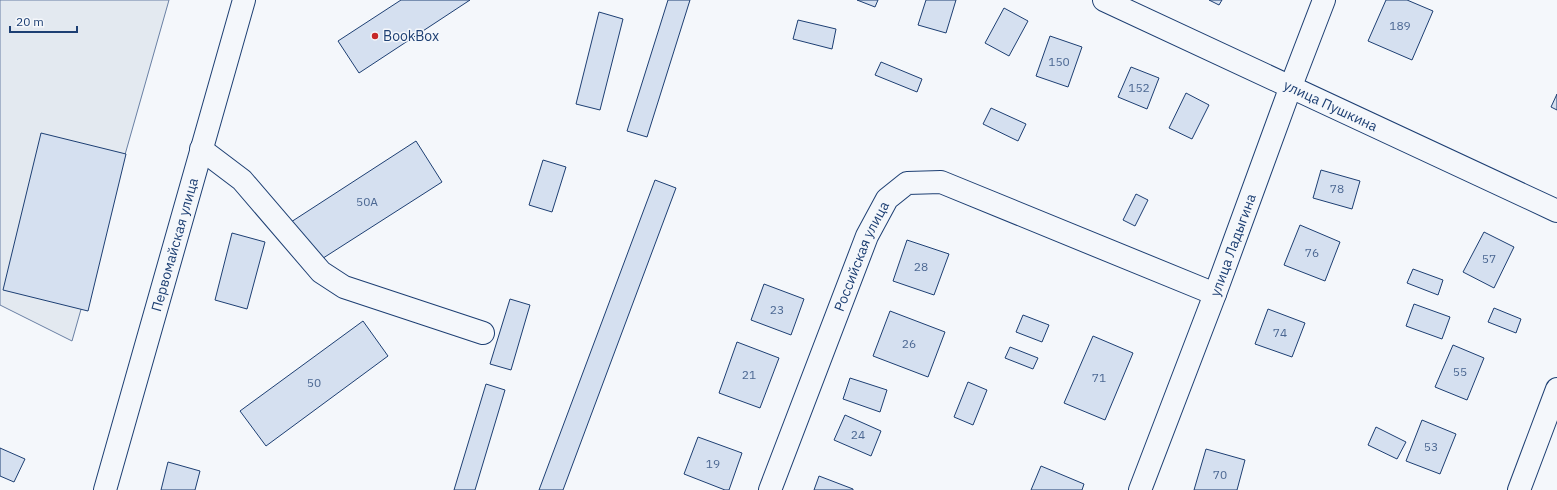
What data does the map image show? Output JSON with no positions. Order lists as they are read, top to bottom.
{
  "streets": {
    "street": [
      "улица Пушкина",
      "Первомайская улица",
      "улица Ладыгина",
      "Российская улица"
    ]
  },
  "crossings": [
    ["улица Пушкина", "улица Ладыгина"],
    ["улица Ладыгина", "Российская улица"]
  ],
  "places": ["BookBox"],
  "house_numbers": [
    "189",
    "150",
    "152",
    "78",
    "50А",
    "76",
    "57",
    "28",
    "23",
    "74",
    "26",
    "55",
    "21",
    "71",
    "50",
    "24",
    "53",
    "19",
    "70"
  ],
  "scale_bar": "20 m"
}
